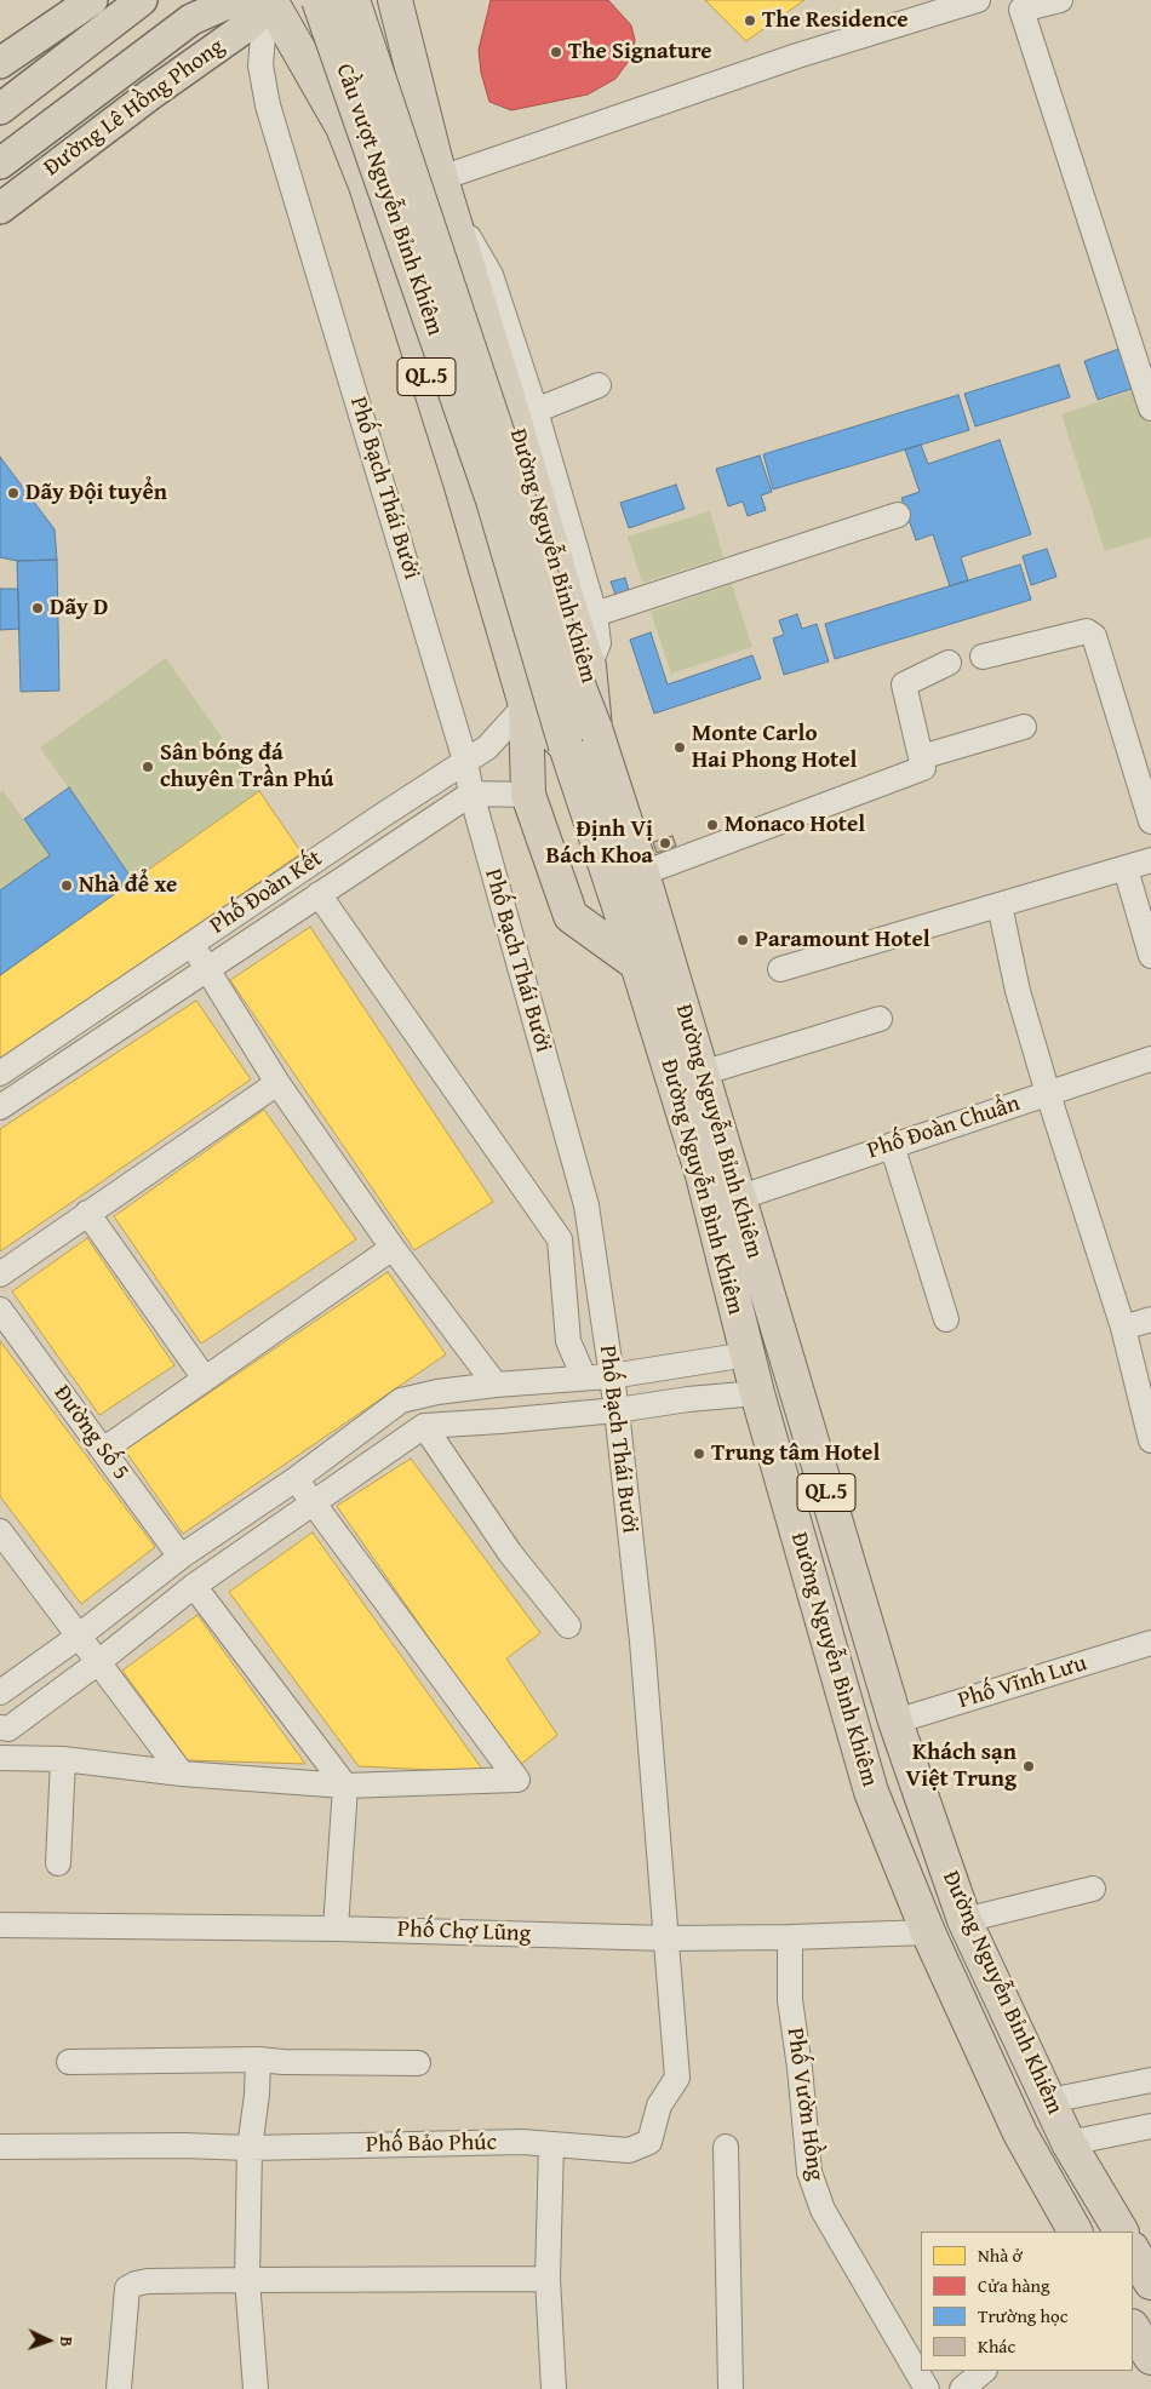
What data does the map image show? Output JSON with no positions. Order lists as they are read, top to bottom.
{
  "streets": {
    "highway": [
      "Cầu vượt Nguyễn Bỉnh Khiêm",
      "QL.5",
      "Đường Nguyễn Bỉnh Khiêm",
      "Đường Nguyễn Bình Khiêm"
    ],
    "main road": ["Đường Lê Hồng Phong"],
    "street": [
      "Phố Bạch Thái Bưởi",
      "Phố Đoàn Kết",
      "Phố Đoàn Chuẩn",
      "Đường Số 5",
      "Phố Vĩnh Lưu",
      "Phố Chợ Lũng",
      "Phố Vườn Hồng",
      "Phố Bảo Phúc"
    ]
  },
  "crossings": [
    ["Đường Lê Hồng Phong", "QL.5"],
    ["Đường Lê Hồng Phong", "Phố Bạch Thái Bưởi"],
    ["Cầu vượt Nguyễn Bỉnh Khiêm", "QL.5"],
    ["Cầu vượt Nguyễn Bỉnh Khiêm", "Đường Nguyễn Bỉnh Khiêm"],
    ["Cầu vượt Nguyễn Bỉnh Khiêm", "Đường Nguyễn Bình Khiêm"],
    ["QL.5", "Phố Bạch Thái Bưởi"],
    ["QL.5", "Phố Đoàn Kết"],
    ["QL.5", "Đường Nguyễn Bình Khiêm"],
    ["Phố Bạch Thái Bưởi", "Phố Đoàn Kết"],
    ["Phố Bạch Thái Bưởi", "Phố Chợ Lũng"],
    ["Phố Bạch Thái Bưởi", "Phố Bảo Phúc"],
    ["Đường Nguyễn Bỉnh Khiêm", "Phố Đoàn Chuẩn"],
    ["Đường Nguyễn Bỉnh Khiêm", "Phố Vĩnh Lưu"],
    ["Đường Nguyễn Bình Khiêm", "Phố Chợ Lũng"],
    ["Phố Chợ Lũng", "Phố Vườn Hồng"],
    ["Phố Chợ Lũng", "Phố Bảo Phúc"]
  ],
  "places": [
    "The Residence",
    "The Signature",
    "Dãy Đội tuyển",
    "Dãy D",
    "Monte Carlo Hai Phong Hotel",
    "Sân bóng đá chuyên Trần Phú",
    "Monaco Hotel",
    "Định Vị Bách Khoa",
    "Nhà để xe",
    "Paramount Hotel",
    "Trung tâm Hotel",
    "Khách sạn Việt Trung"
  ],
  "legend": [
    "Nhà ở",
    "Cửa hàng",
    "Trường học",
    "Khác"
  ],
  "north": "right"
}
